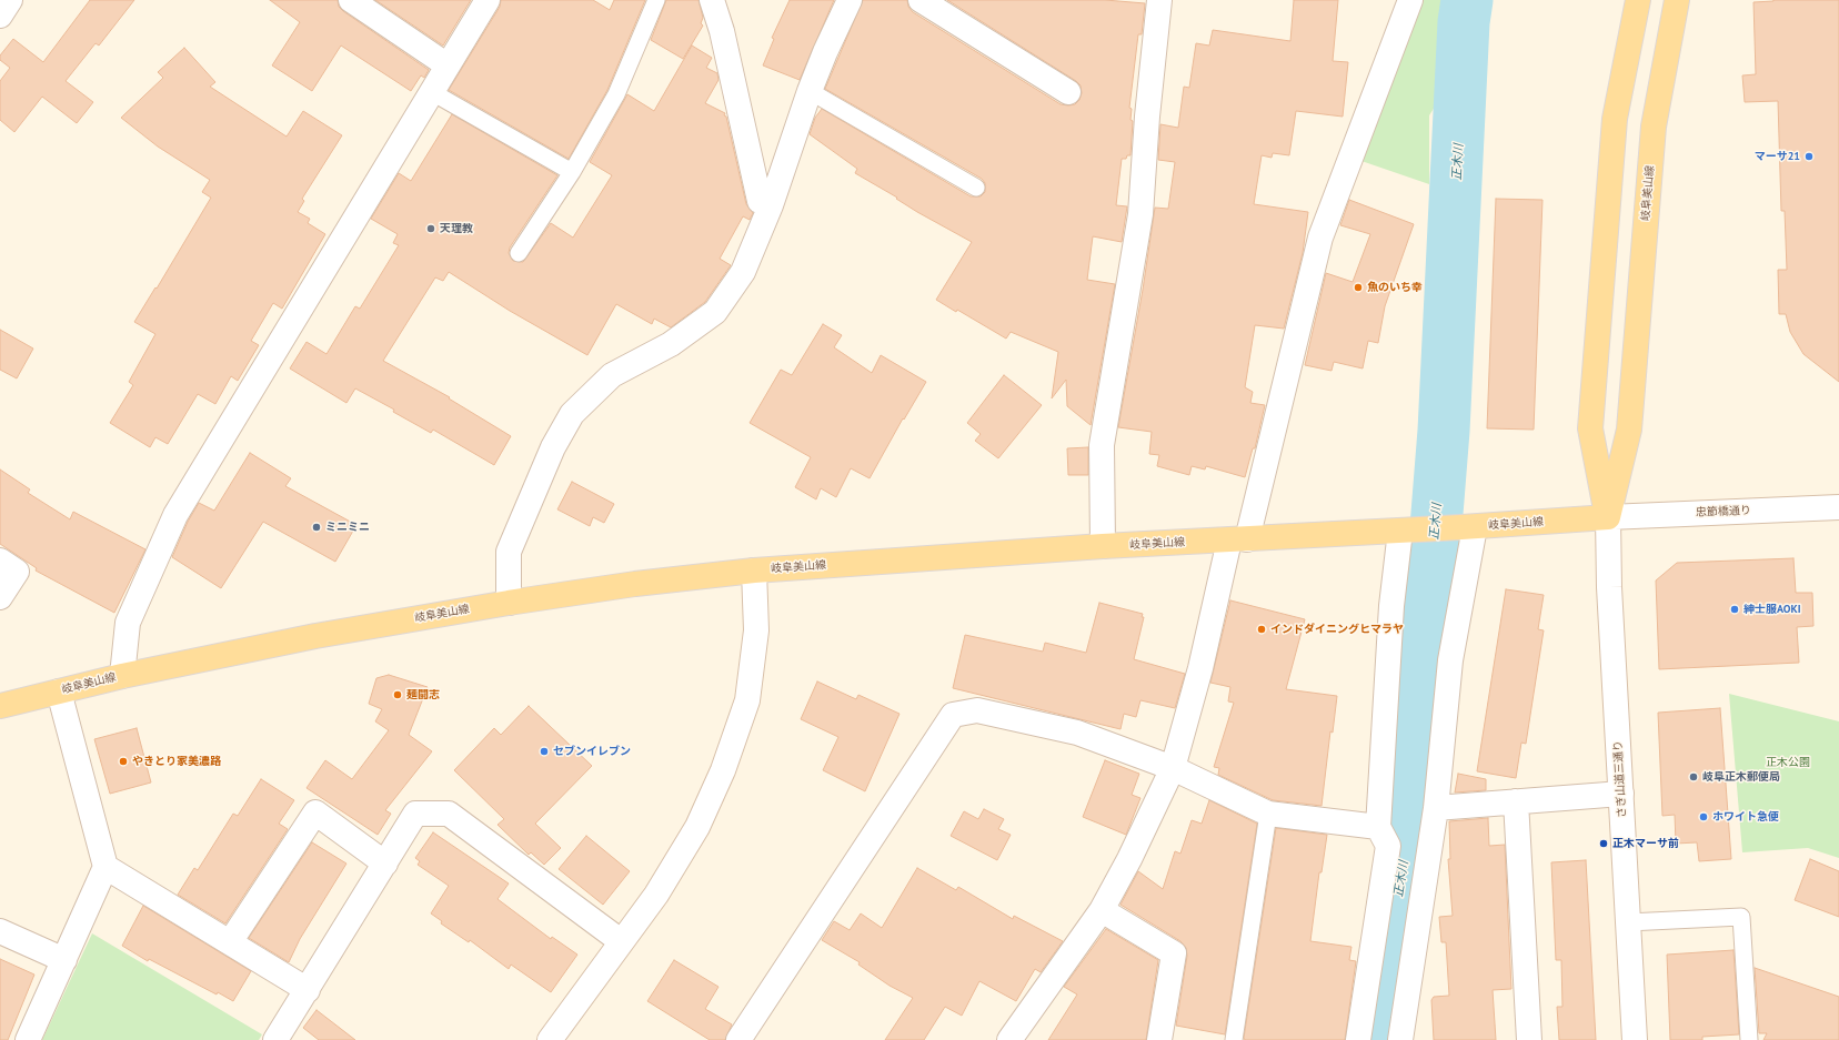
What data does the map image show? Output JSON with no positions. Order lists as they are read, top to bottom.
{
  "streets": {
    "main road": ["岐阜美山線"],
    "street": ["忠節橋通り", "さぎ山道三通り"]
  },
  "crossings": [
    ["岐阜美山線", "忠節橋通り"],
    ["岐阜美山線", "さぎ山道三通り"],
    ["忠節橋通り", "さぎ山道三通り"]
  ],
  "water": ["正木川"],
  "parks": ["正木公園"],
  "places": [
    "マーサ21",
    "天理教",
    "魚のいち幸",
    "ミニミニ",
    "紳士服AOKI",
    "インドダイニングヒマラヤ",
    "麺闘志",
    "セブンイレブン",
    "やきとり家美濃路",
    "岐阜正木郵便局",
    "ホワイト急便",
    "正木マーサ前"
  ]
}
